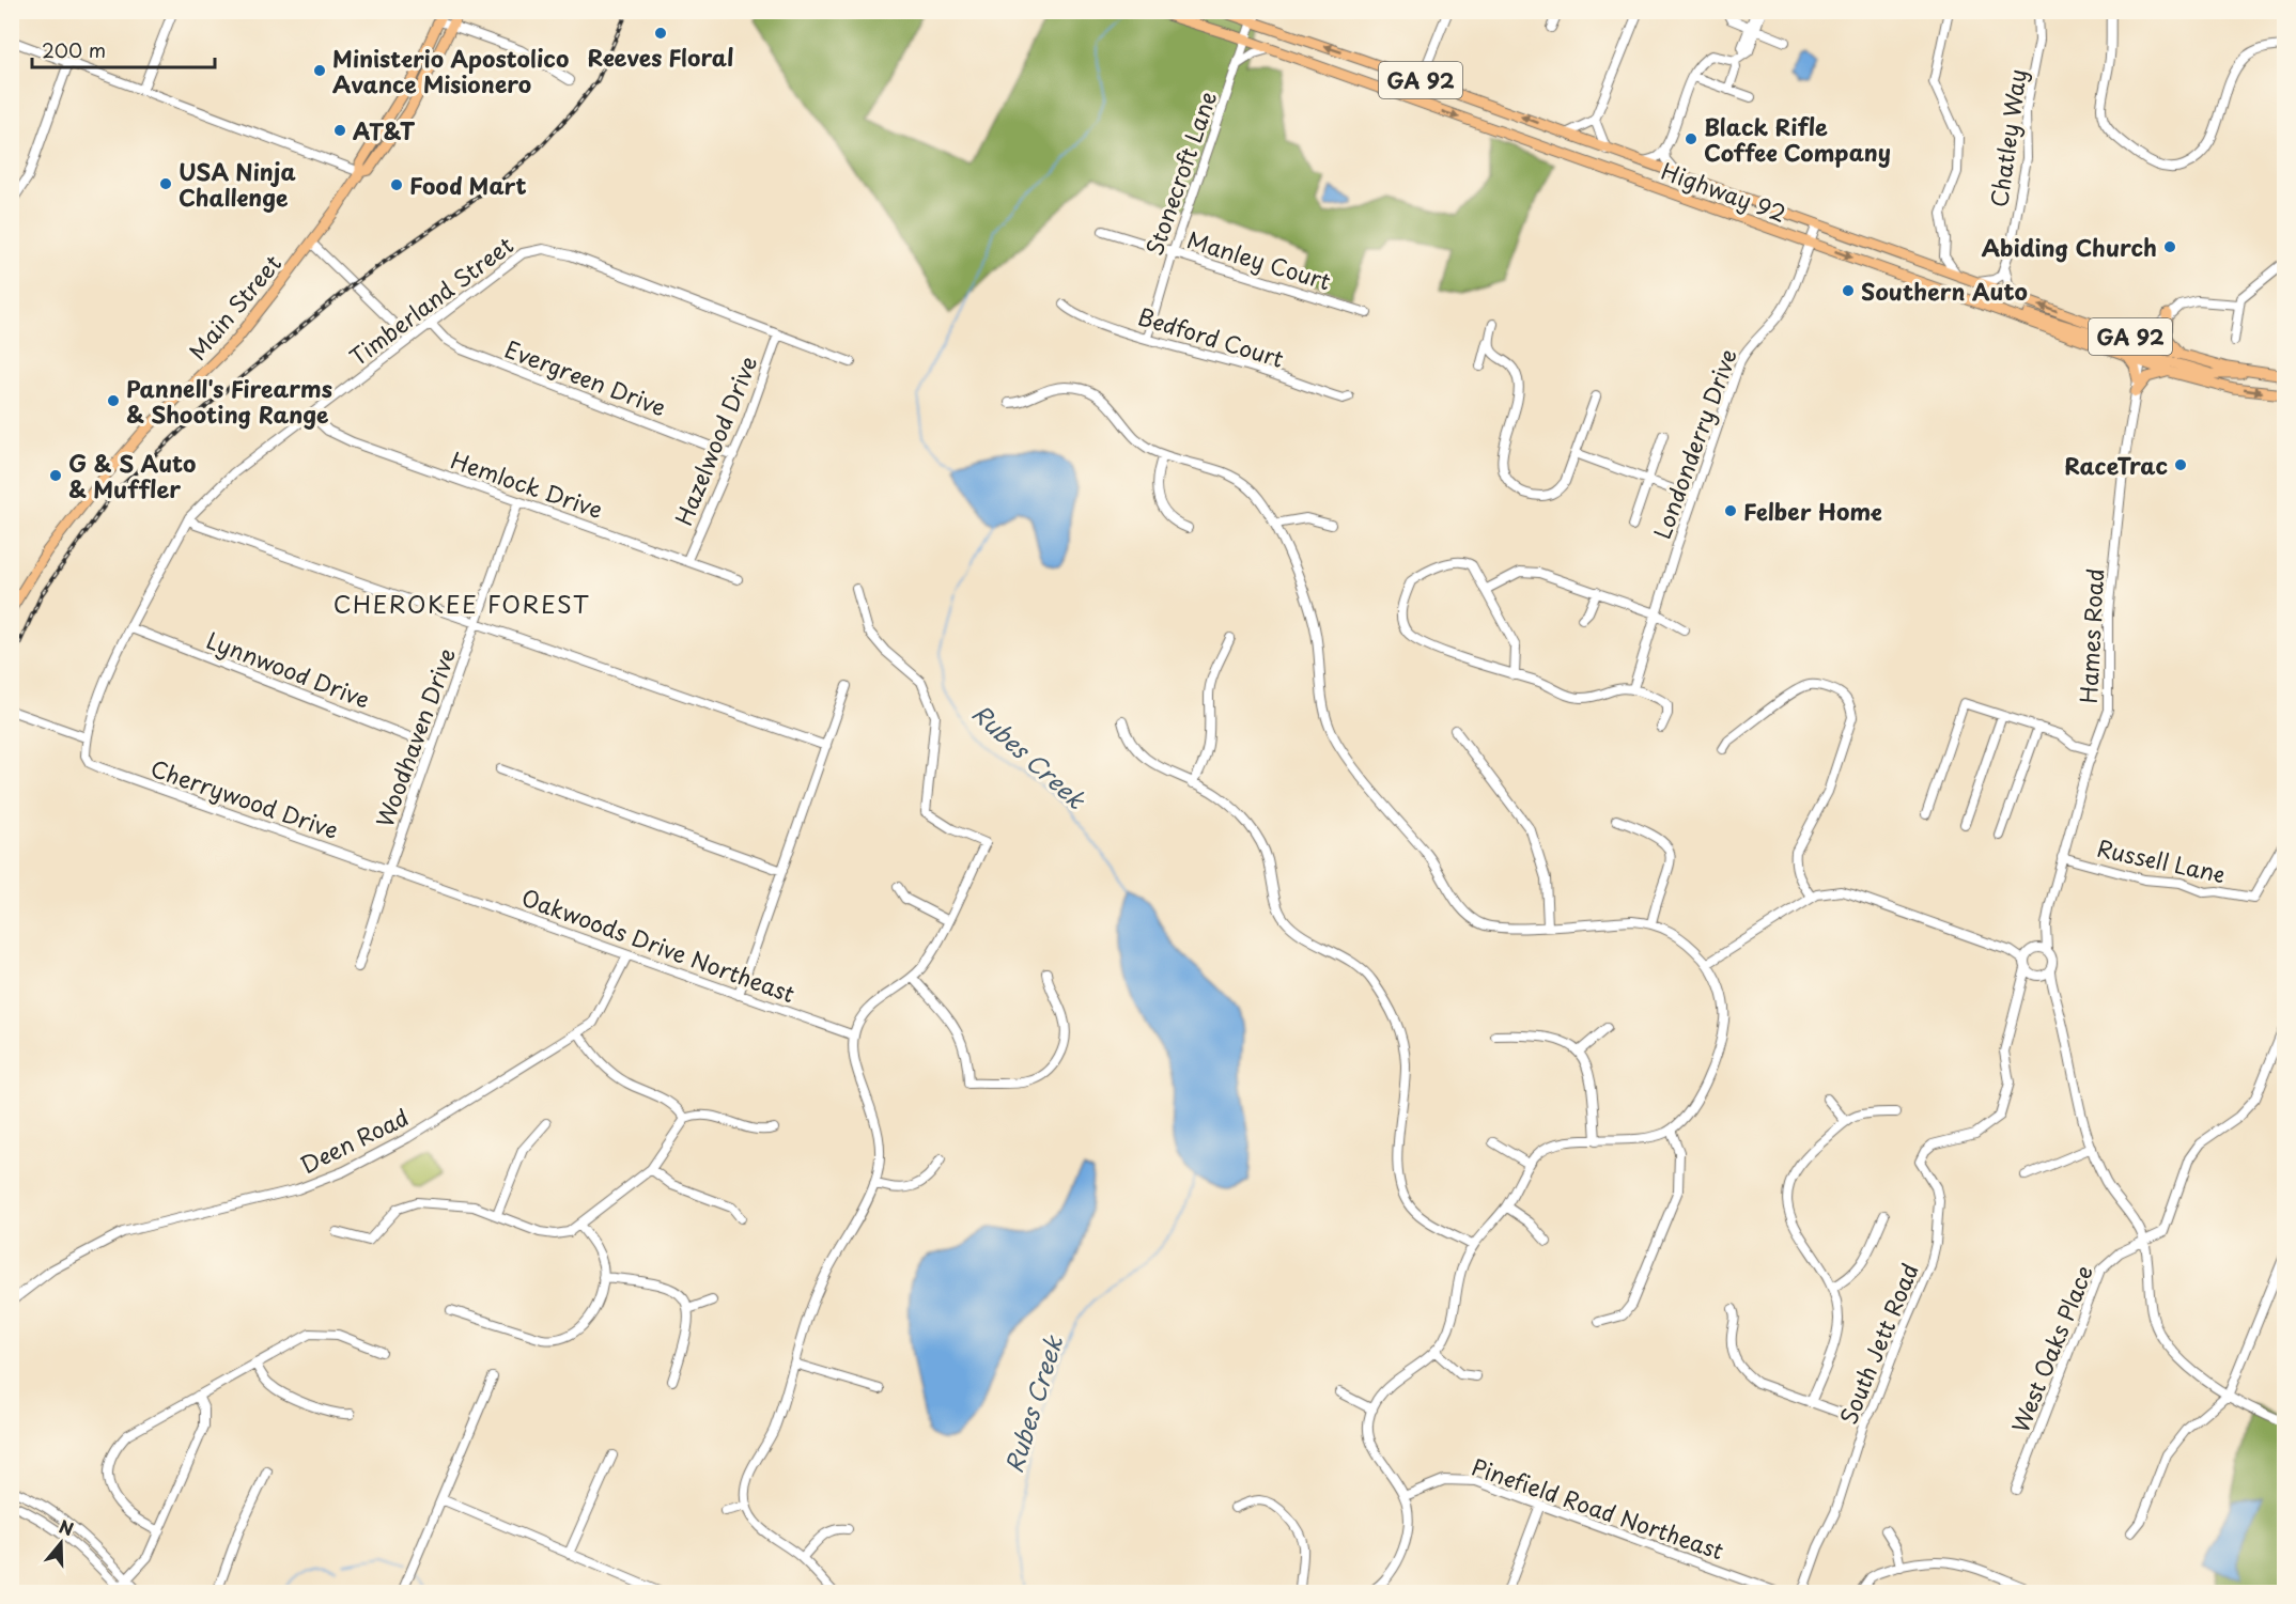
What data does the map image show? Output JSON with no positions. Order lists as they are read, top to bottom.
{
  "streets": {
    "main road": ["GA 92", "Highway 92", "Main Street"],
    "street": [
      "Chatley Way",
      "Stonecroft Lane",
      "Manley Court",
      "Timberland Street",
      "Bedford Court",
      "Evergreen Drive",
      "Hazelwood Drive",
      "Londonderry Drive",
      "Hemlock Drive",
      "Hames Road",
      "Lynnwood Drive",
      "Woodhaven Drive",
      "Cherrywood Drive",
      "Russell Lane",
      "Oakwoods Drive Northeast",
      "Deen Road",
      "South Jett Road",
      "West Oaks Place",
      "Pinefield Road Northeast"
    ]
  },
  "crossings": [
    ["Stonecroft Lane", "Highway 92"],
    ["Stonecroft Lane", "Manley Court"],
    ["Stonecroft Lane", "Bedford Court"],
    ["Highway 92", "Londonderry Drive"],
    ["Highway 92", "Hames Road"],
    ["Timberland Street", "Evergreen Drive"],
    ["Timberland Street", "Hazelwood Drive"],
    ["Timberland Street", "Hemlock Drive"],
    ["Timberland Street", "Lynnwood Drive"],
    ["Timberland Street", "Cherrywood Drive"],
    ["Evergreen Drive", "Hazelwood Drive"],
    ["Hazelwood Drive", "Hemlock Drive"],
    ["Hemlock Drive", "Woodhaven Drive"],
    ["Hames Road", "Russell Lane"],
    ["Hames Road", "South Jett Road"],
    ["Lynnwood Drive", "Woodhaven Drive"],
    ["Woodhaven Drive", "Cherrywood Drive"],
    ["Cherrywood Drive", "Oakwoods Drive Northeast"],
    ["Oakwoods Drive Northeast", "Deen Road"]
  ],
  "districts": ["CHEROKEE FOREST"],
  "water": ["Rubes Creek"],
  "places": [
    "Reeves Floral",
    "Ministerio Apostolico Avance Misionero",
    "AT&T",
    "Black Rifle Coffee Company",
    "USA Ninja Challenge",
    "Food Mart",
    "Abiding Church",
    "Southern Auto",
    "Pannell's Firearms & Shooting Range",
    "RaceTrac",
    "G & S Auto & Muffler",
    "Felber Home"
  ],
  "scale_bar": "200 m",
  "north": "top"
}
